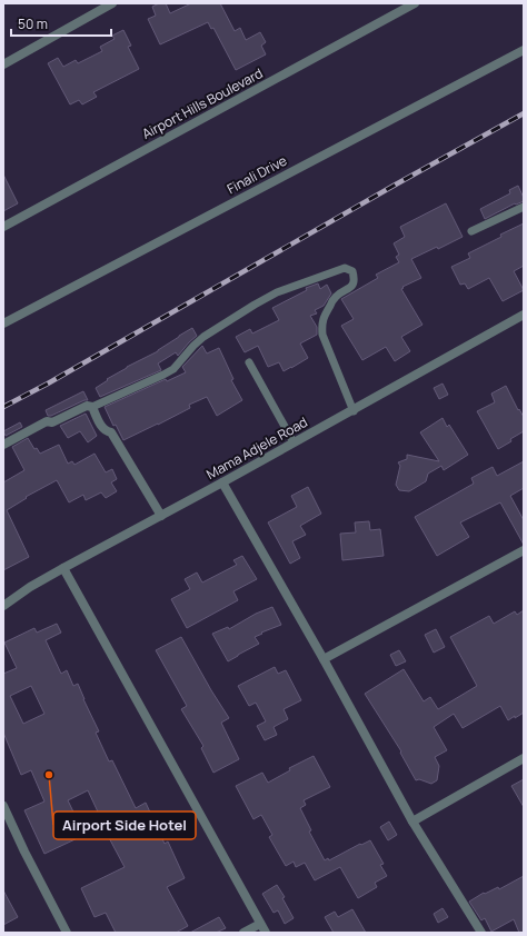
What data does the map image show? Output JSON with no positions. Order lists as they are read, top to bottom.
{
  "streets": {
    "street": ["Airport Hills Boulevard", "Finali Drive", "Mama Adjele Road"]
  },
  "places": ["Airport Side Hotel"],
  "scale_bar": "50 m"
}
